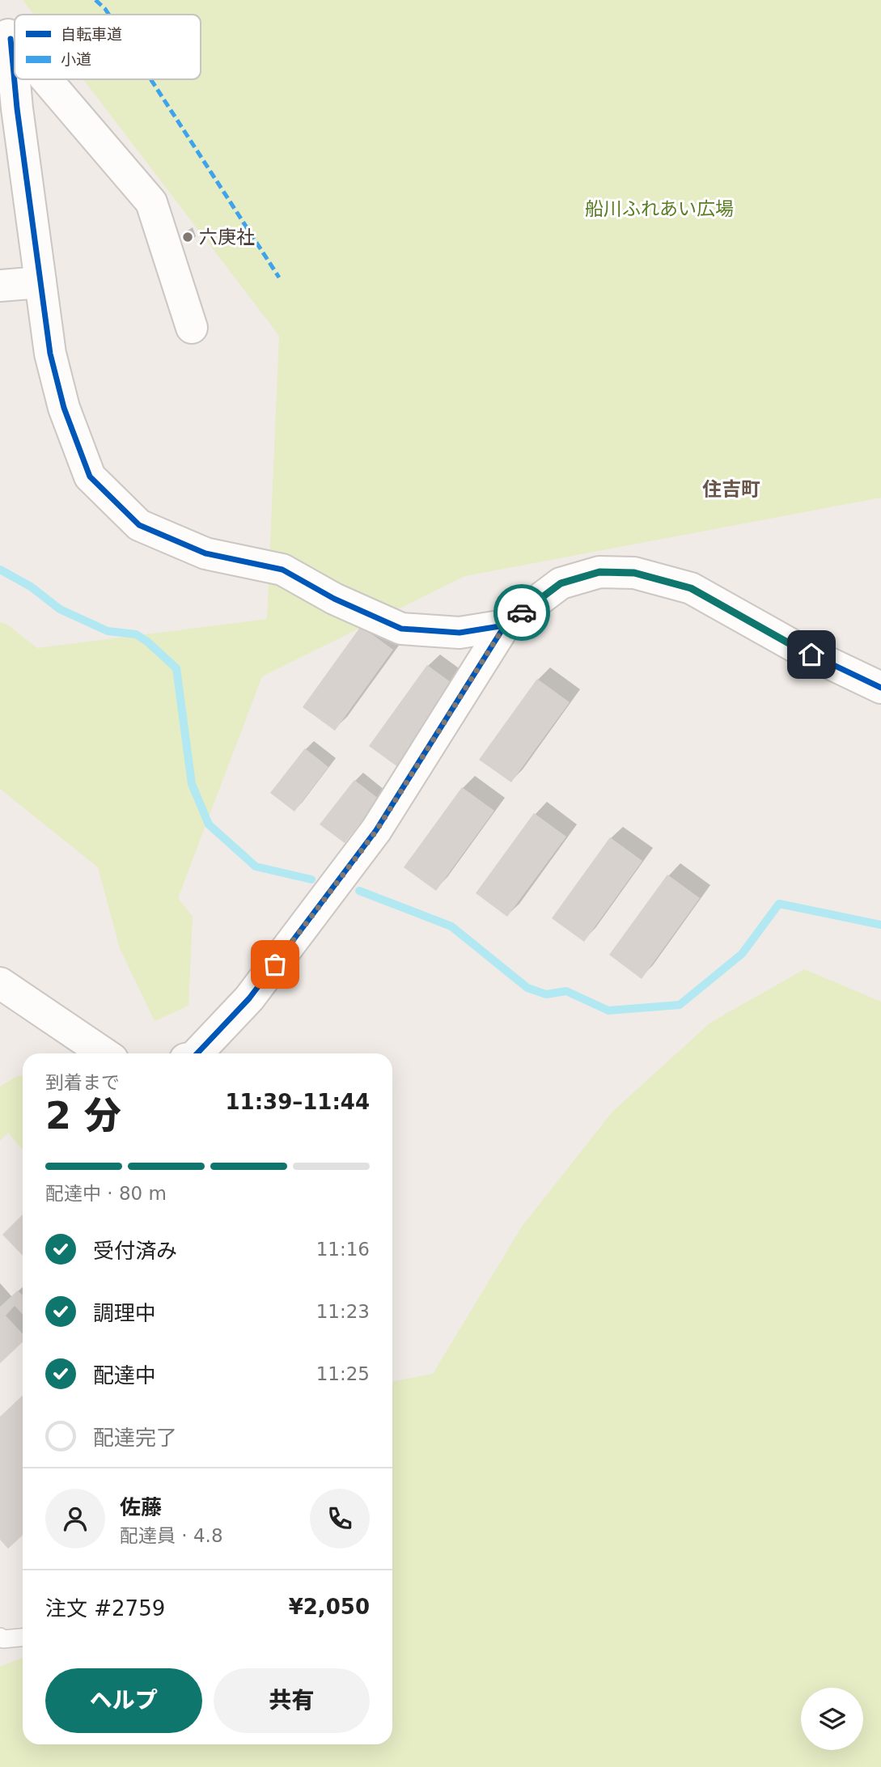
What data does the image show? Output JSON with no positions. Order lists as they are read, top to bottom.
{
  "districts": ["住吉町"],
  "parks": ["船川ふれあい広場"],
  "places": ["六庚社"],
  "legend": ["自転車道", "小道"],
  "page": {
    "heading": ["2 分", "到着まで", "11:39–11:44"],
    "panel": [
      "佐藤",
      "配達員 · 4.8",
      "注文 #2759",
      "¥2,050"
    ],
    "bar": "配達中 · 80 m",
    "list": [
      ["受付済み", "11:16"],
      ["調理中", "11:23"],
      ["配達中", "11:25"],
      "配達完了"
    ],
    "buttons": ["ヘルプ", "共有"]
  }
}
